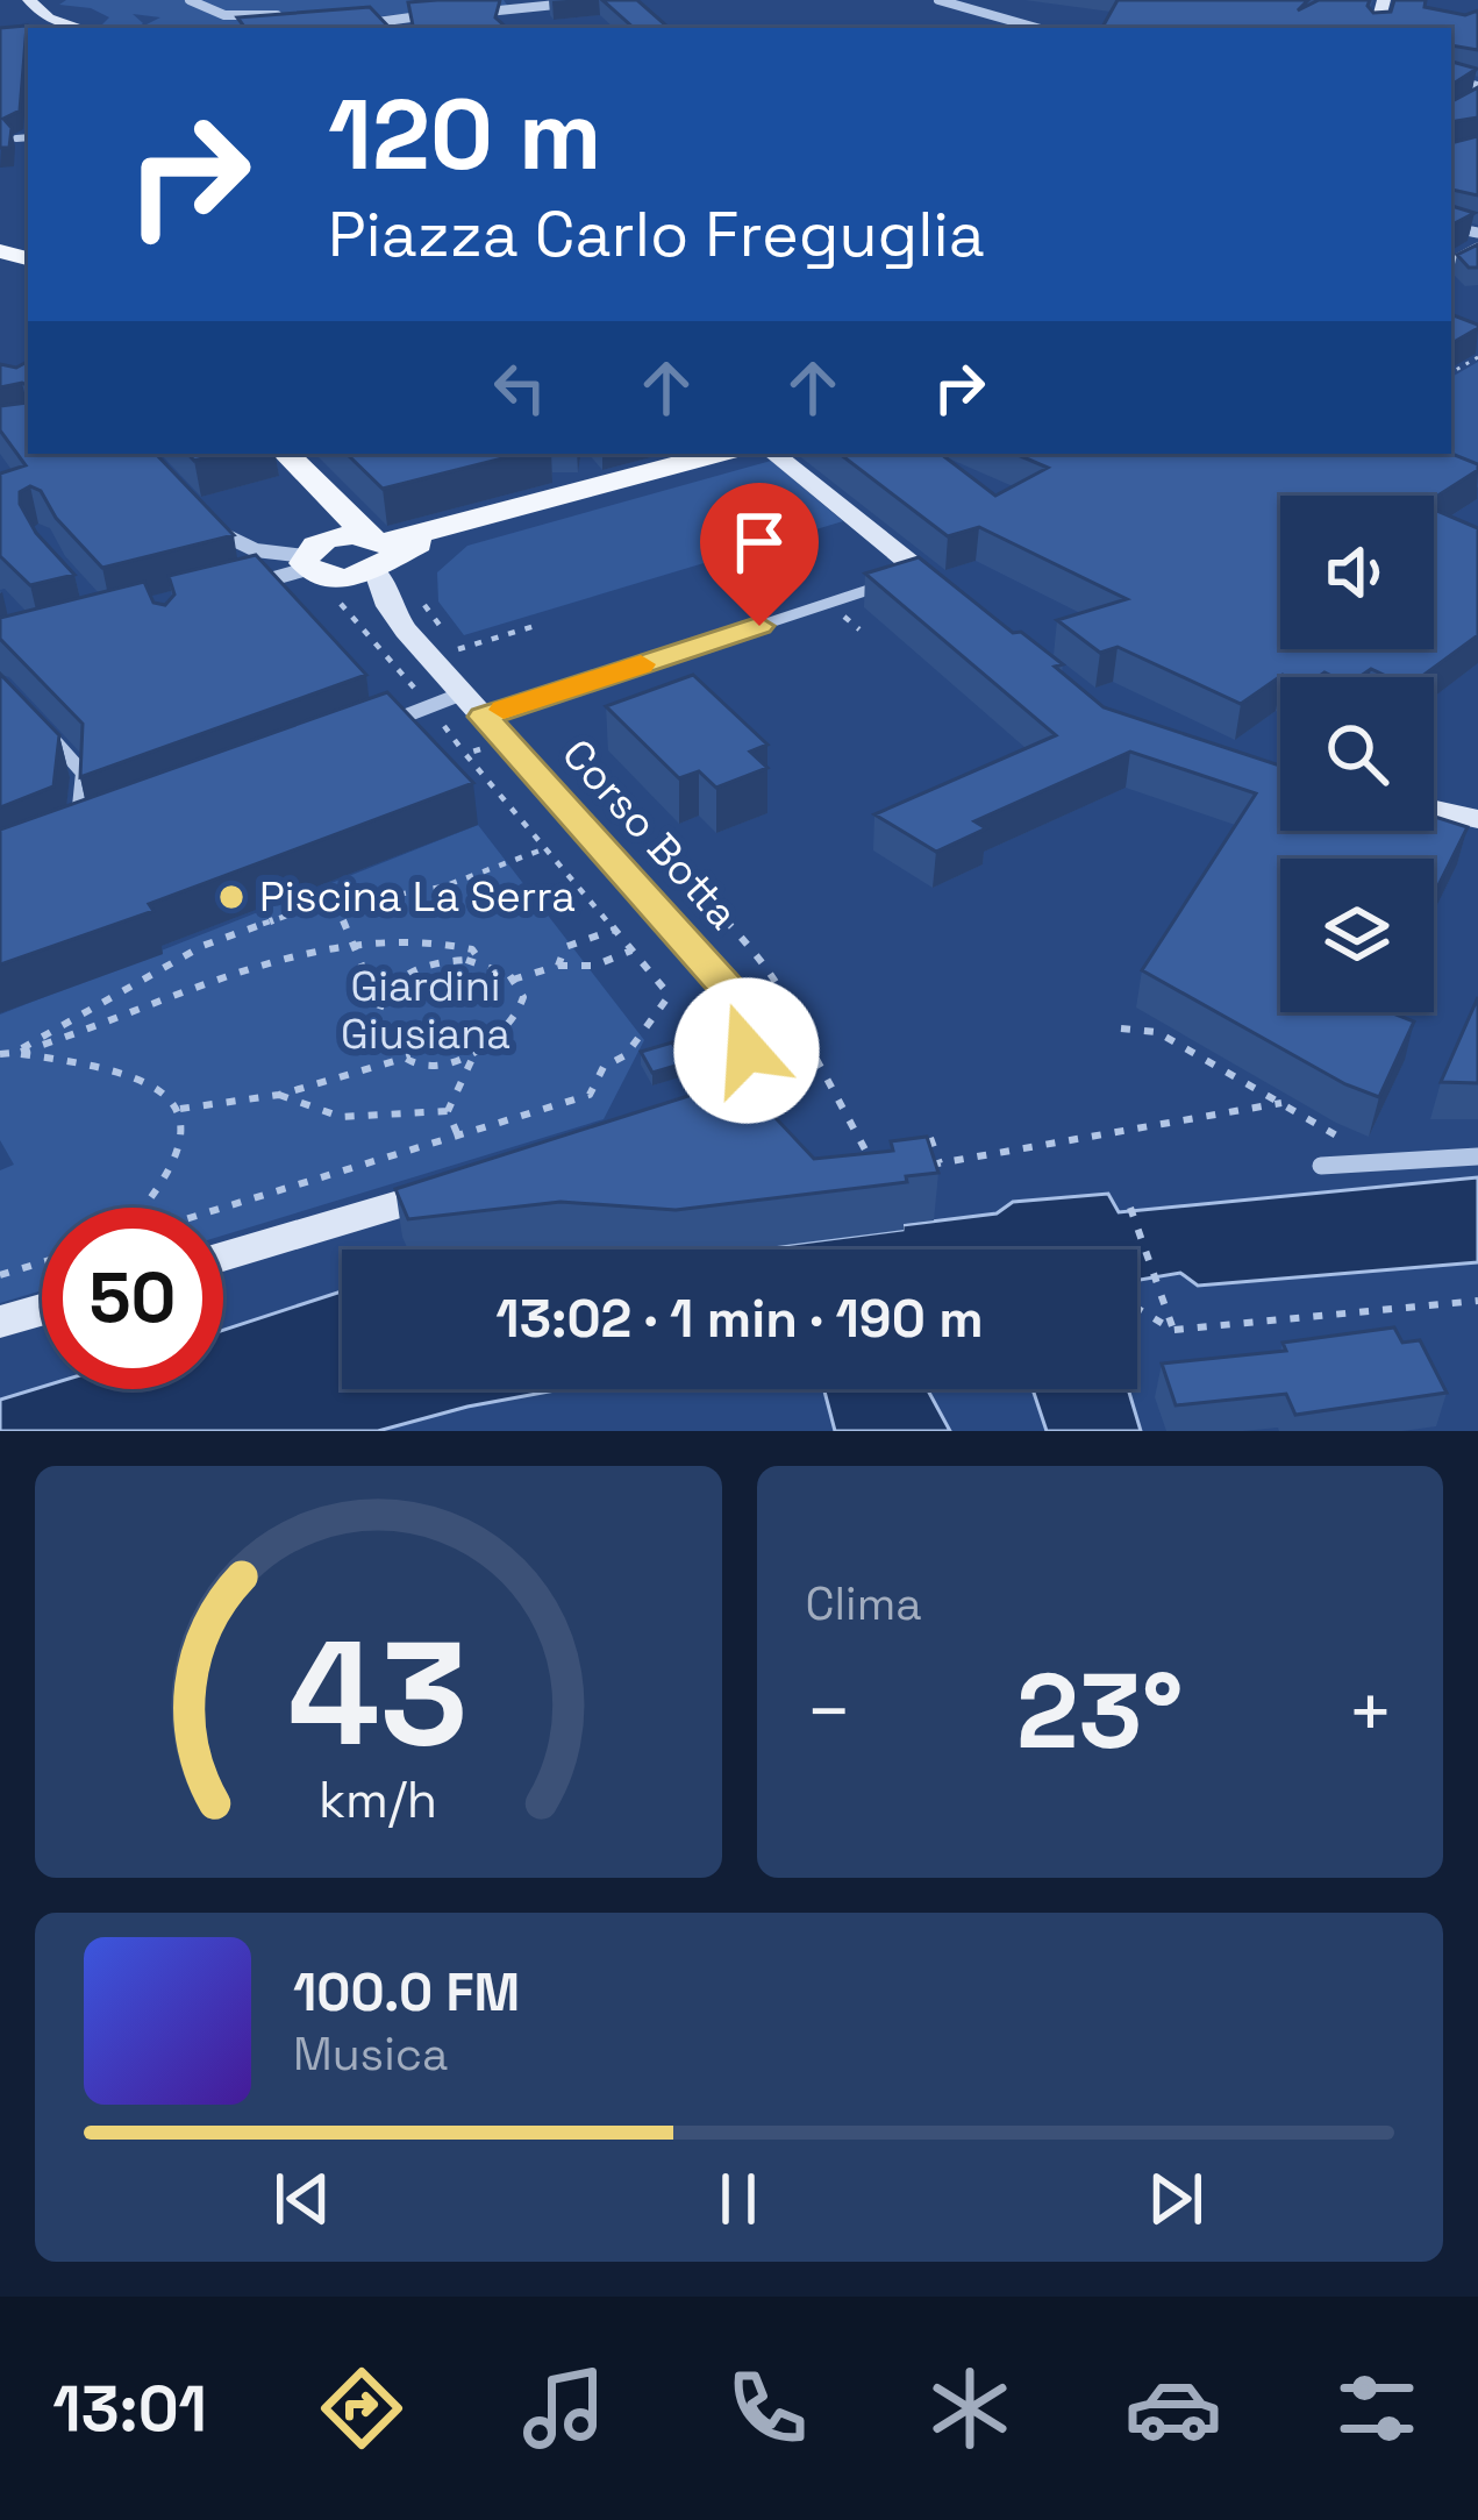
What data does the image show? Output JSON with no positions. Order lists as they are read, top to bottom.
{
  "streets": {
    "main road": ["Corso Botta"]
  },
  "parks": ["Giardini Giusiana"],
  "places": ["Piscina La Serra"],
  "page": {
    "turn": ["120 m", "Piazza Carlo Freguglia"],
    "limit": "50",
    "trip": "13:02 · 1 min · 190 m",
    "tile": "Clima",
    "heat": ["−", "23°", "+"],
    "song": ["100.0 FM", "Musica"],
    "tabs": "13:01",
    "gauge": ["43", "km/h"]
  }
}
